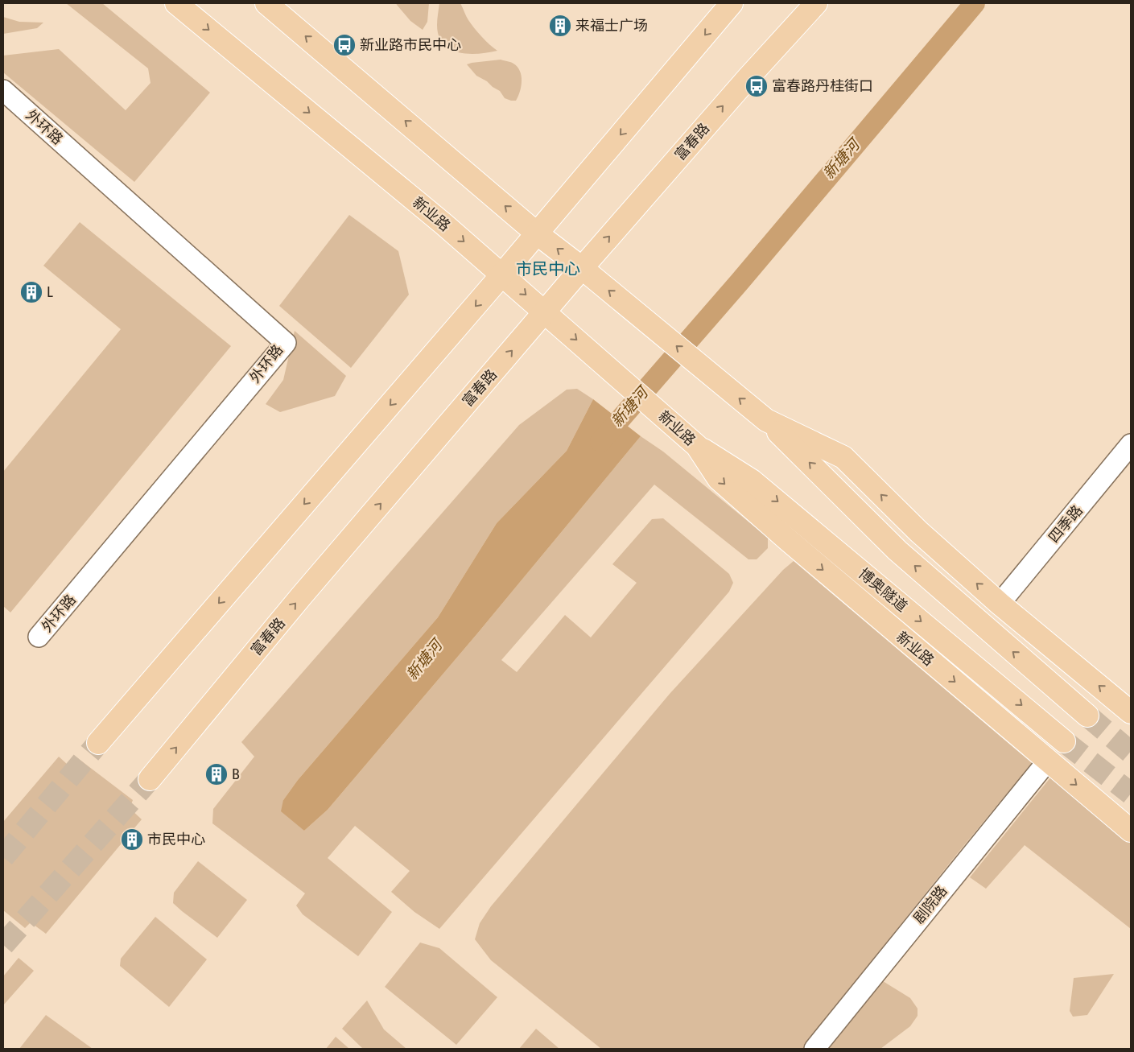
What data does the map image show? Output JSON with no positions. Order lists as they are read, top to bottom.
{
  "streets": {
    "main road": ["富春路", "新业路", "博奥隧道"],
    "street": ["外环路", "四季路", "剧院路"]
  },
  "crossings": [
    ["富春路", "新业路"],
    ["新业路", "博奥隧道"],
    ["新业路", "剧院路"]
  ],
  "districts": ["市民中心"],
  "water": ["新塘河"],
  "places": {
    "building": [
      "来福士广场",
      "L",
      "B",
      "市民中心"
    ],
    "bus stop": ["新业路市民中心", "富春路丹桂街口"]
  }
}
